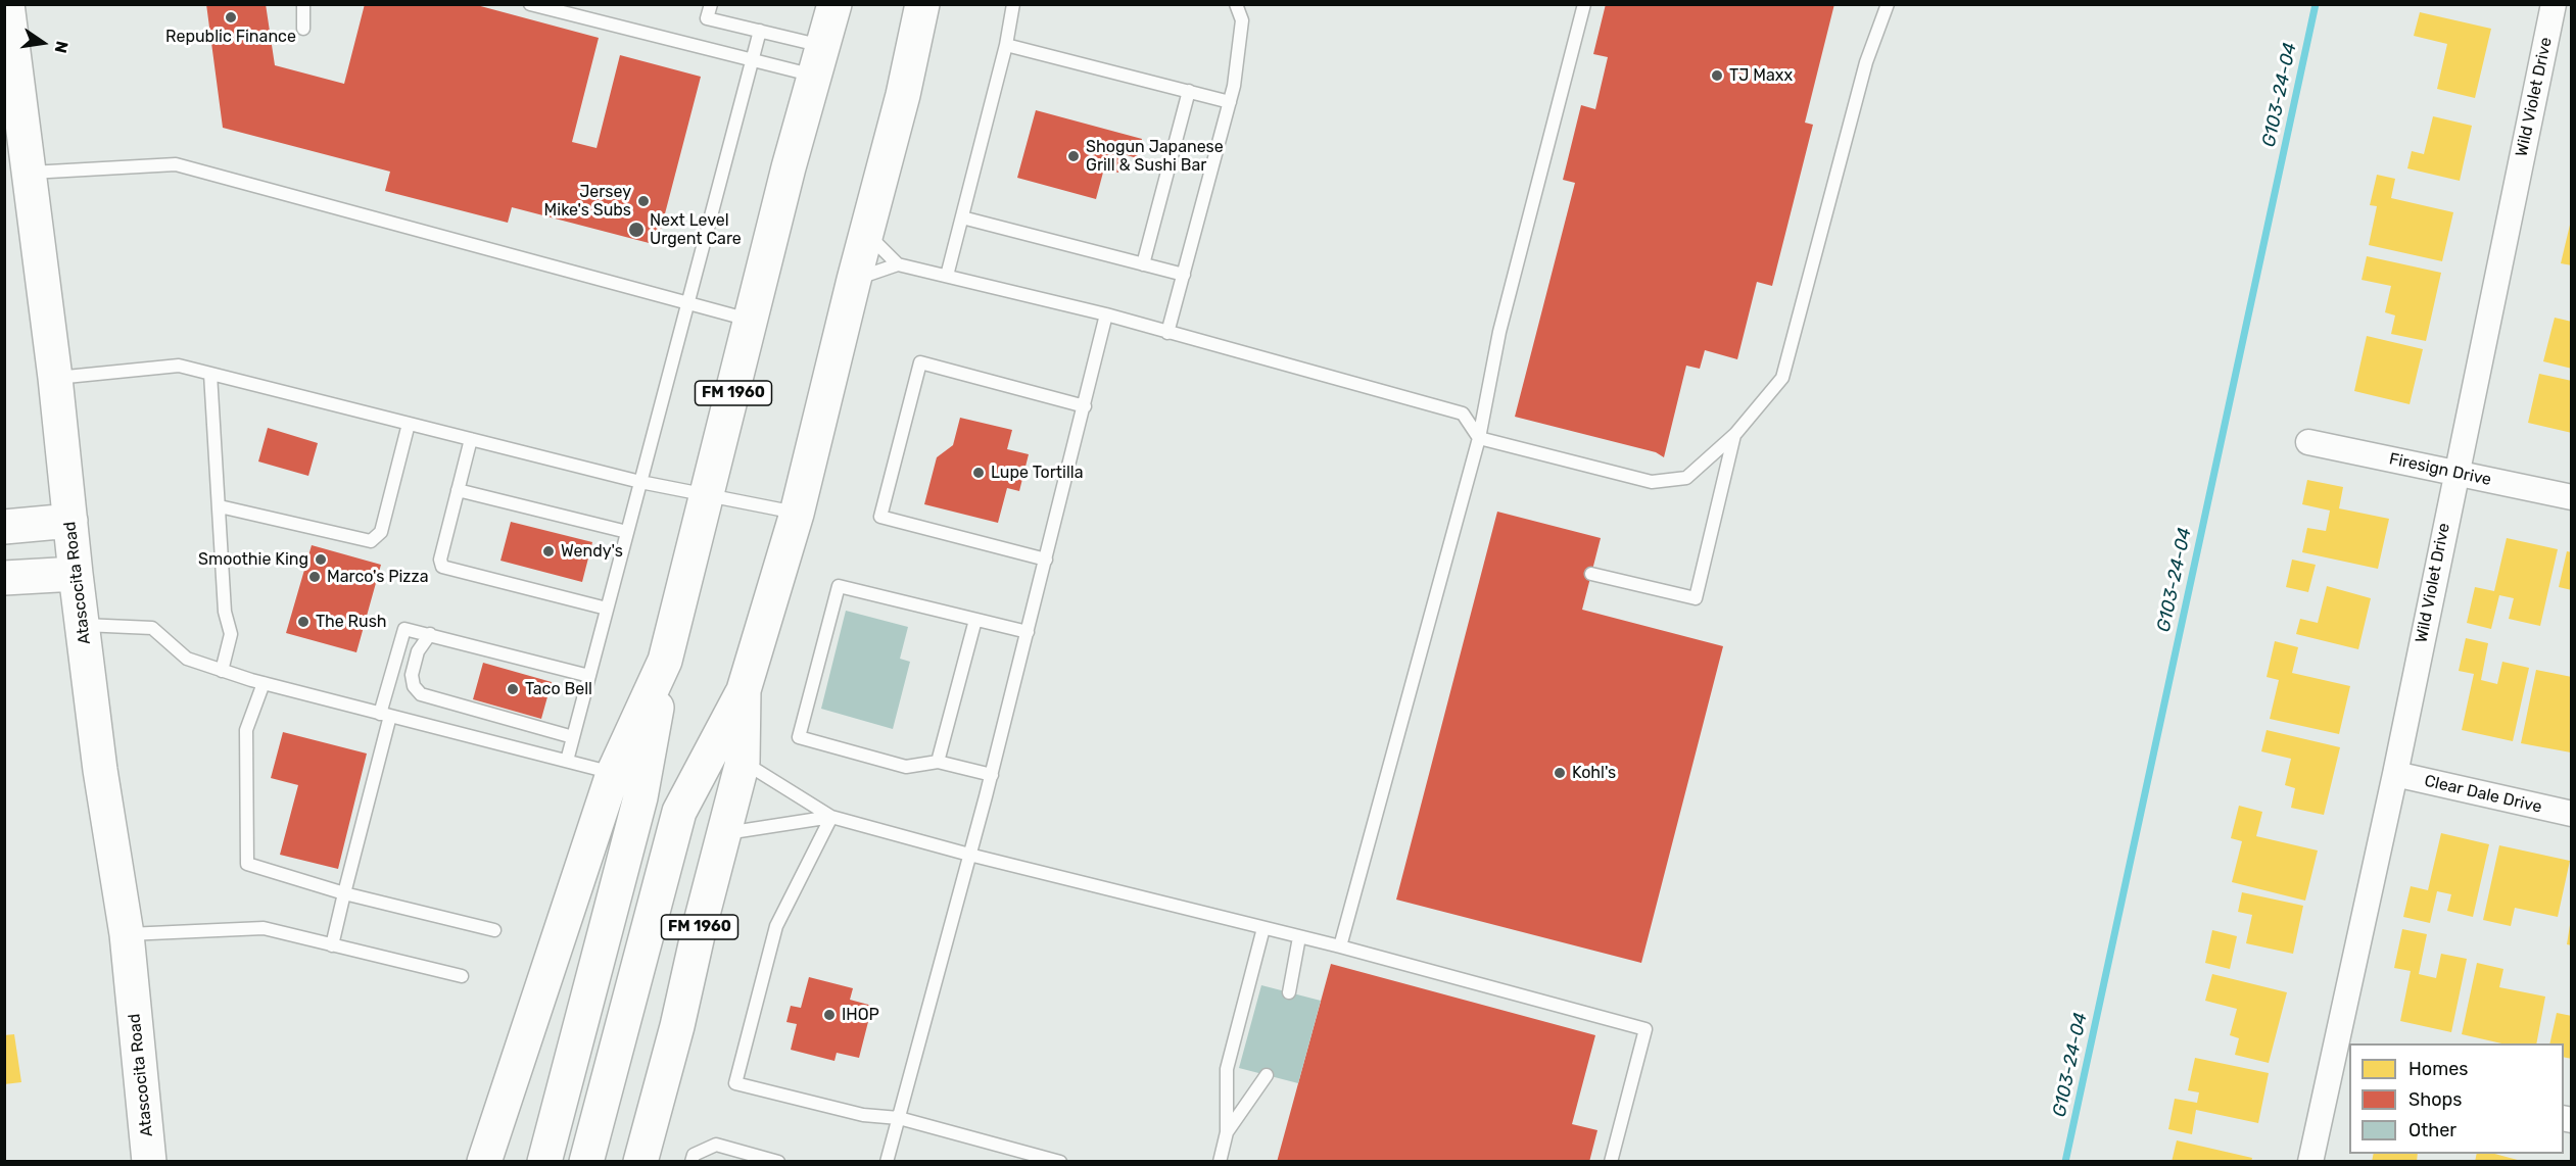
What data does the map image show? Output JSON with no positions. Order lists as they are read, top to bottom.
{
  "streets": {
    "main road": ["FM 1960", "Atascocita Road"],
    "street": ["Wild Violet Drive", "Firesign Drive", "Clear Dale Drive"]
  },
  "crossings": [
    ["Wild Violet Drive", "Firesign Drive"],
    ["Wild Violet Drive", "Clear Dale Drive"]
  ],
  "water": ["G103-24-04"],
  "places": [
    "Republic Finance",
    "TJ Maxx",
    "Shogun Japanese Grill & Sushi Bar",
    "Jersey Mike's Subs",
    "Next Level Urgent Care",
    "Lupe Tortilla",
    "Wendy's",
    "Smoothie King",
    "Marco's Pizza",
    "The Rush",
    "Taco Bell",
    "Kohl's",
    "IHOP"
  ],
  "legend": ["Homes", "Shops", "Other"],
  "north": "right"
}
